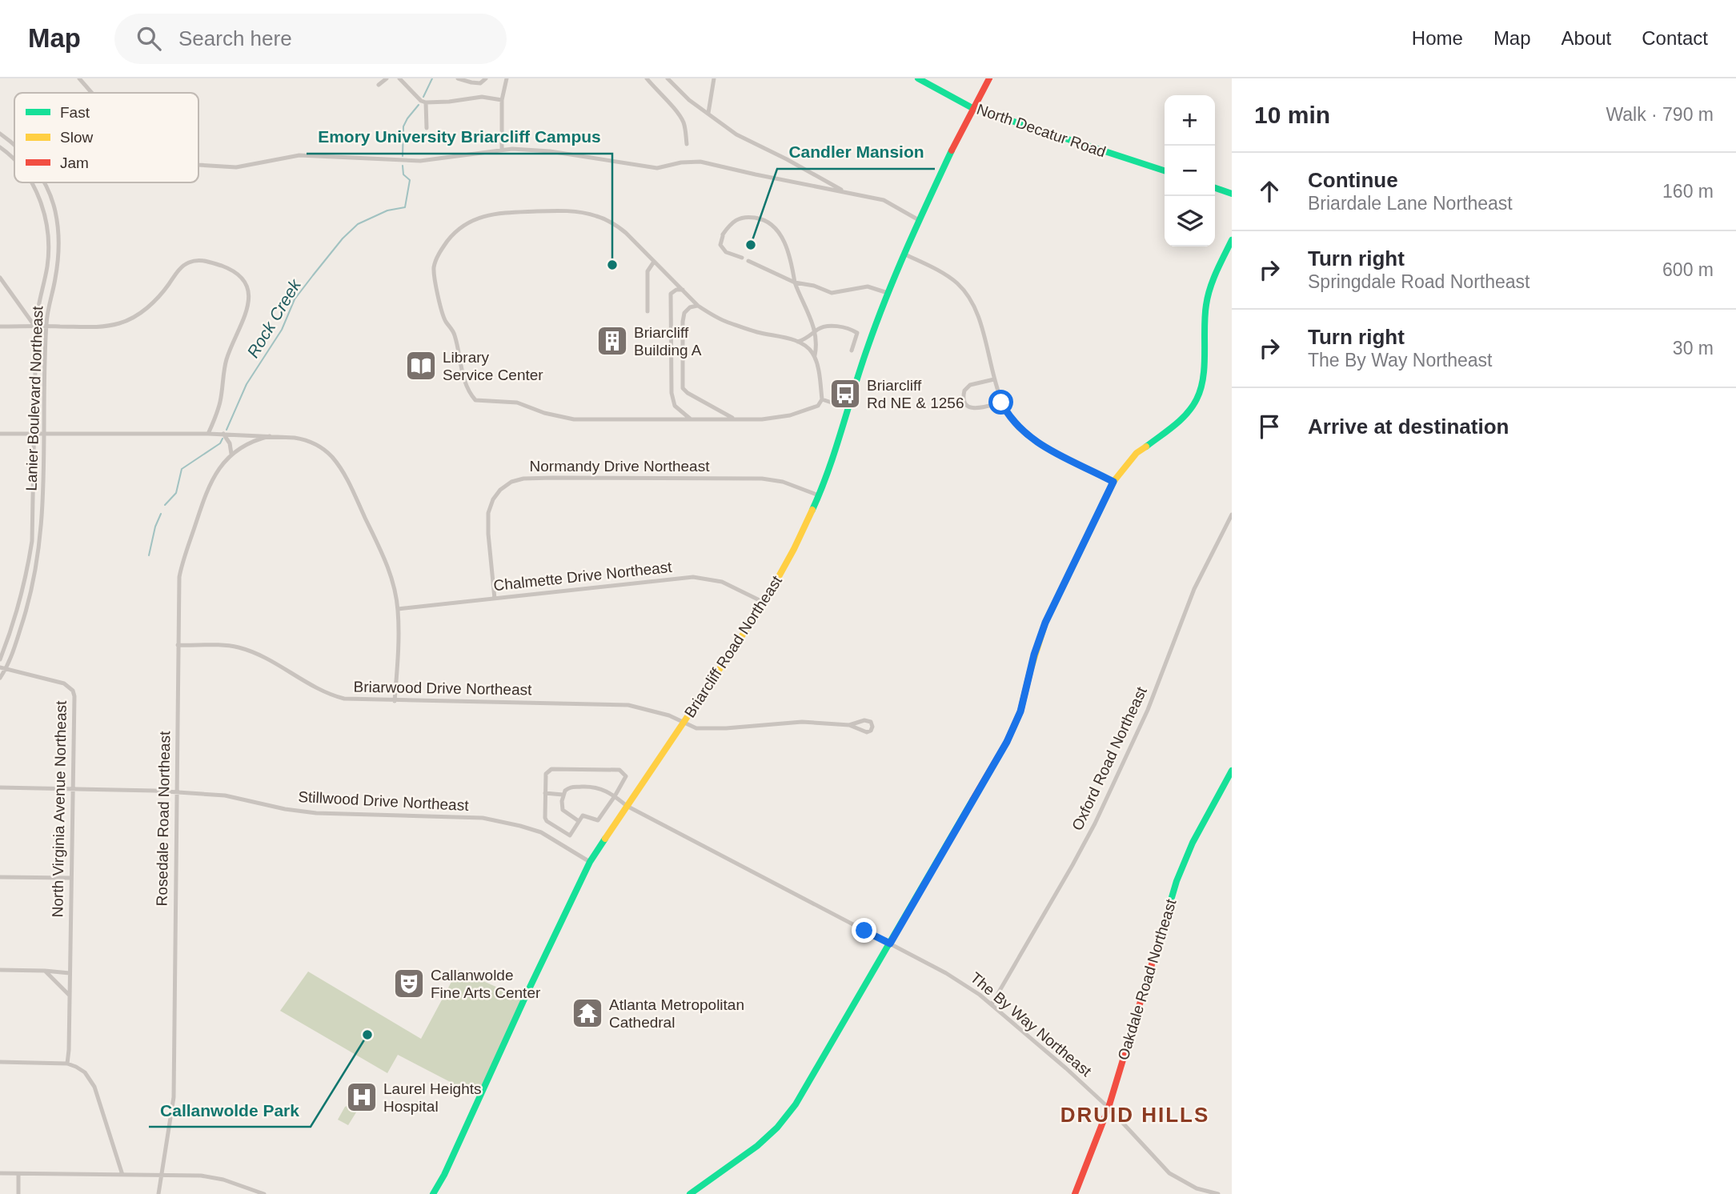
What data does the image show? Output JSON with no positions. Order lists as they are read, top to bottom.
{
  "streets": {
    "street": [
      "North Decatur Road",
      "Lanier Boulevard Northeast",
      "Normandy Drive Northeast",
      "Chalmette Drive Northeast",
      "Briarcliff Road Northeast",
      "Briarwood Drive Northeast",
      "Oxford Road Northeast",
      "Stillwood Drive Northeast",
      "North Virginia Avenue Northeast",
      "Rosedale Road Northeast",
      "Oakdale Road Northeast",
      "The By Way Northeast"
    ]
  },
  "crossings": [
    ["North Decatur Road", "Briarcliff Road Northeast"],
    ["Lanier Boulevard Northeast", "North Virginia Avenue Northeast"],
    ["Normandy Drive Northeast", "Chalmette Drive Northeast"],
    ["Normandy Drive Northeast", "Briarcliff Road Northeast"],
    ["Chalmette Drive Northeast", "Briarcliff Road Northeast"],
    ["Briarcliff Road Northeast", "Briarwood Drive Northeast"],
    ["Briarcliff Road Northeast", "Stillwood Drive Northeast"],
    ["Briarcliff Road Northeast", "The By Way Northeast"],
    ["Briarwood Drive Northeast", "Rosedale Road Northeast"],
    ["Oxford Road Northeast", "The By Way Northeast"],
    ["Stillwood Drive Northeast", "North Virginia Avenue Northeast"],
    ["Stillwood Drive Northeast", "Rosedale Road Northeast"],
    ["Oakdale Road Northeast", "The By Way Northeast"]
  ],
  "districts": ["DRUID HILLS"],
  "water": ["Rock Creek"],
  "places": {
    "other": ["Candler Mansion", "Emory University Briarcliff Campus", "Callanwolde Park"],
    "building": ["Briarcliff Building A"],
    "library": ["Library Service Center"],
    "bus stop": ["Briarcliff Rd NE & 1256"],
    "theatre": ["Callanwolde Fine Arts Center"],
    "temple": ["Atlanta Metropolitan Cathedral"],
    "hospital": ["Laurel Heights Hospital"]
  },
  "legend": ["Fast", "Slow", "Jam"],
  "page": {
    "header": "Map",
    "search": "Search here",
    "nav": [
      "Home",
      "Map",
      "About",
      "Contact"
    ],
    "heading": ["10 min", "Walk · 790 m"],
    "map_buttons": ["+", "−"],
    "list": [
      ["Continue", "Briardale Lane Northeast", "160 m"],
      ["Turn right", "Springdale Road Northeast", "600 m"],
      ["Turn right", "The By Way Northeast", "30 m"],
      "Arrive at destination"
    ]
  }
}
